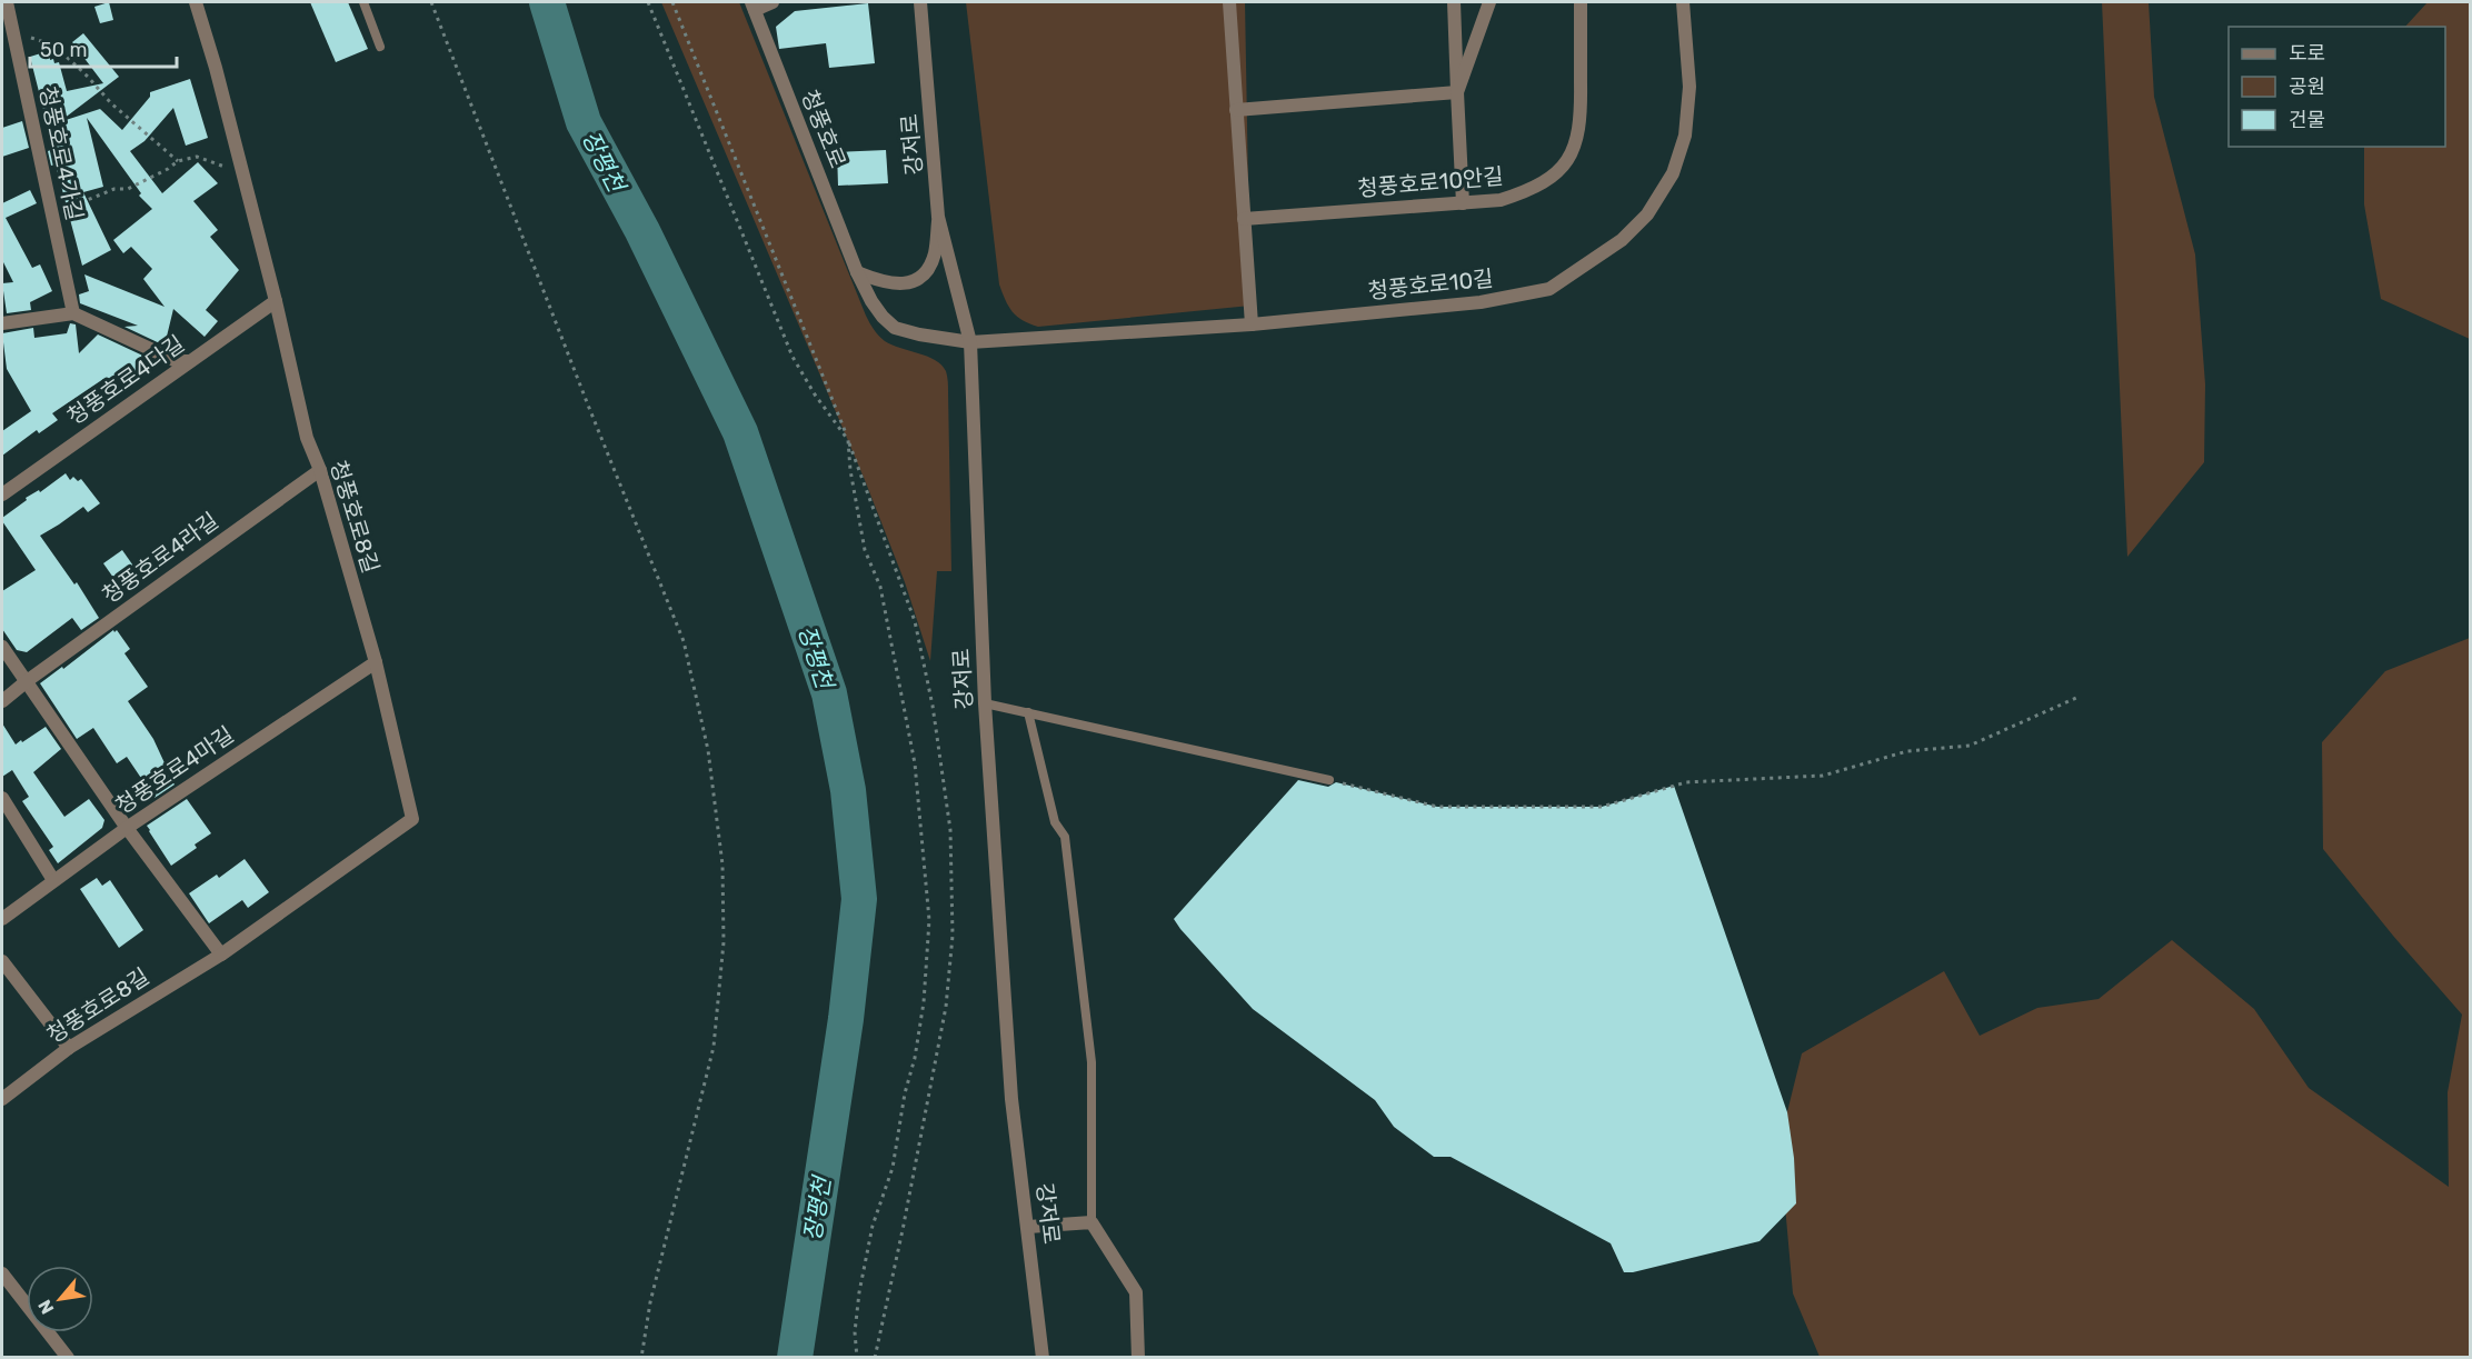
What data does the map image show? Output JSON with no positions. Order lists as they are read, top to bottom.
{
  "streets": {
    "street": [
      "청풍호로",
      "강저로",
      "청풍호로4가길",
      "청풍호로10안길",
      "청풍호로10길",
      "청풍호로4다길",
      "청풍호로8길",
      "청풍호로4라길",
      "청풍호로4마길"
    ]
  },
  "crossings": [
    ["청풍호로", "강저로"],
    ["청풍호로", "청풍호로10길"],
    ["강저로", "청풍호로10길"],
    ["청풍호로4가길", "청풍호로4다길"],
    ["청풍호로4가길", "청풍호로8길"],
    ["청풍호로4다길", "청풍호로8길"],
    ["청풍호로8길", "청풍호로4라길"],
    ["청풍호로8길", "청풍호로4마길"]
  ],
  "water": ["장평천"],
  "legend": ["도로", "공원", "건물"],
  "scale_bar": "50 m",
  "north": "bottom left"
}
